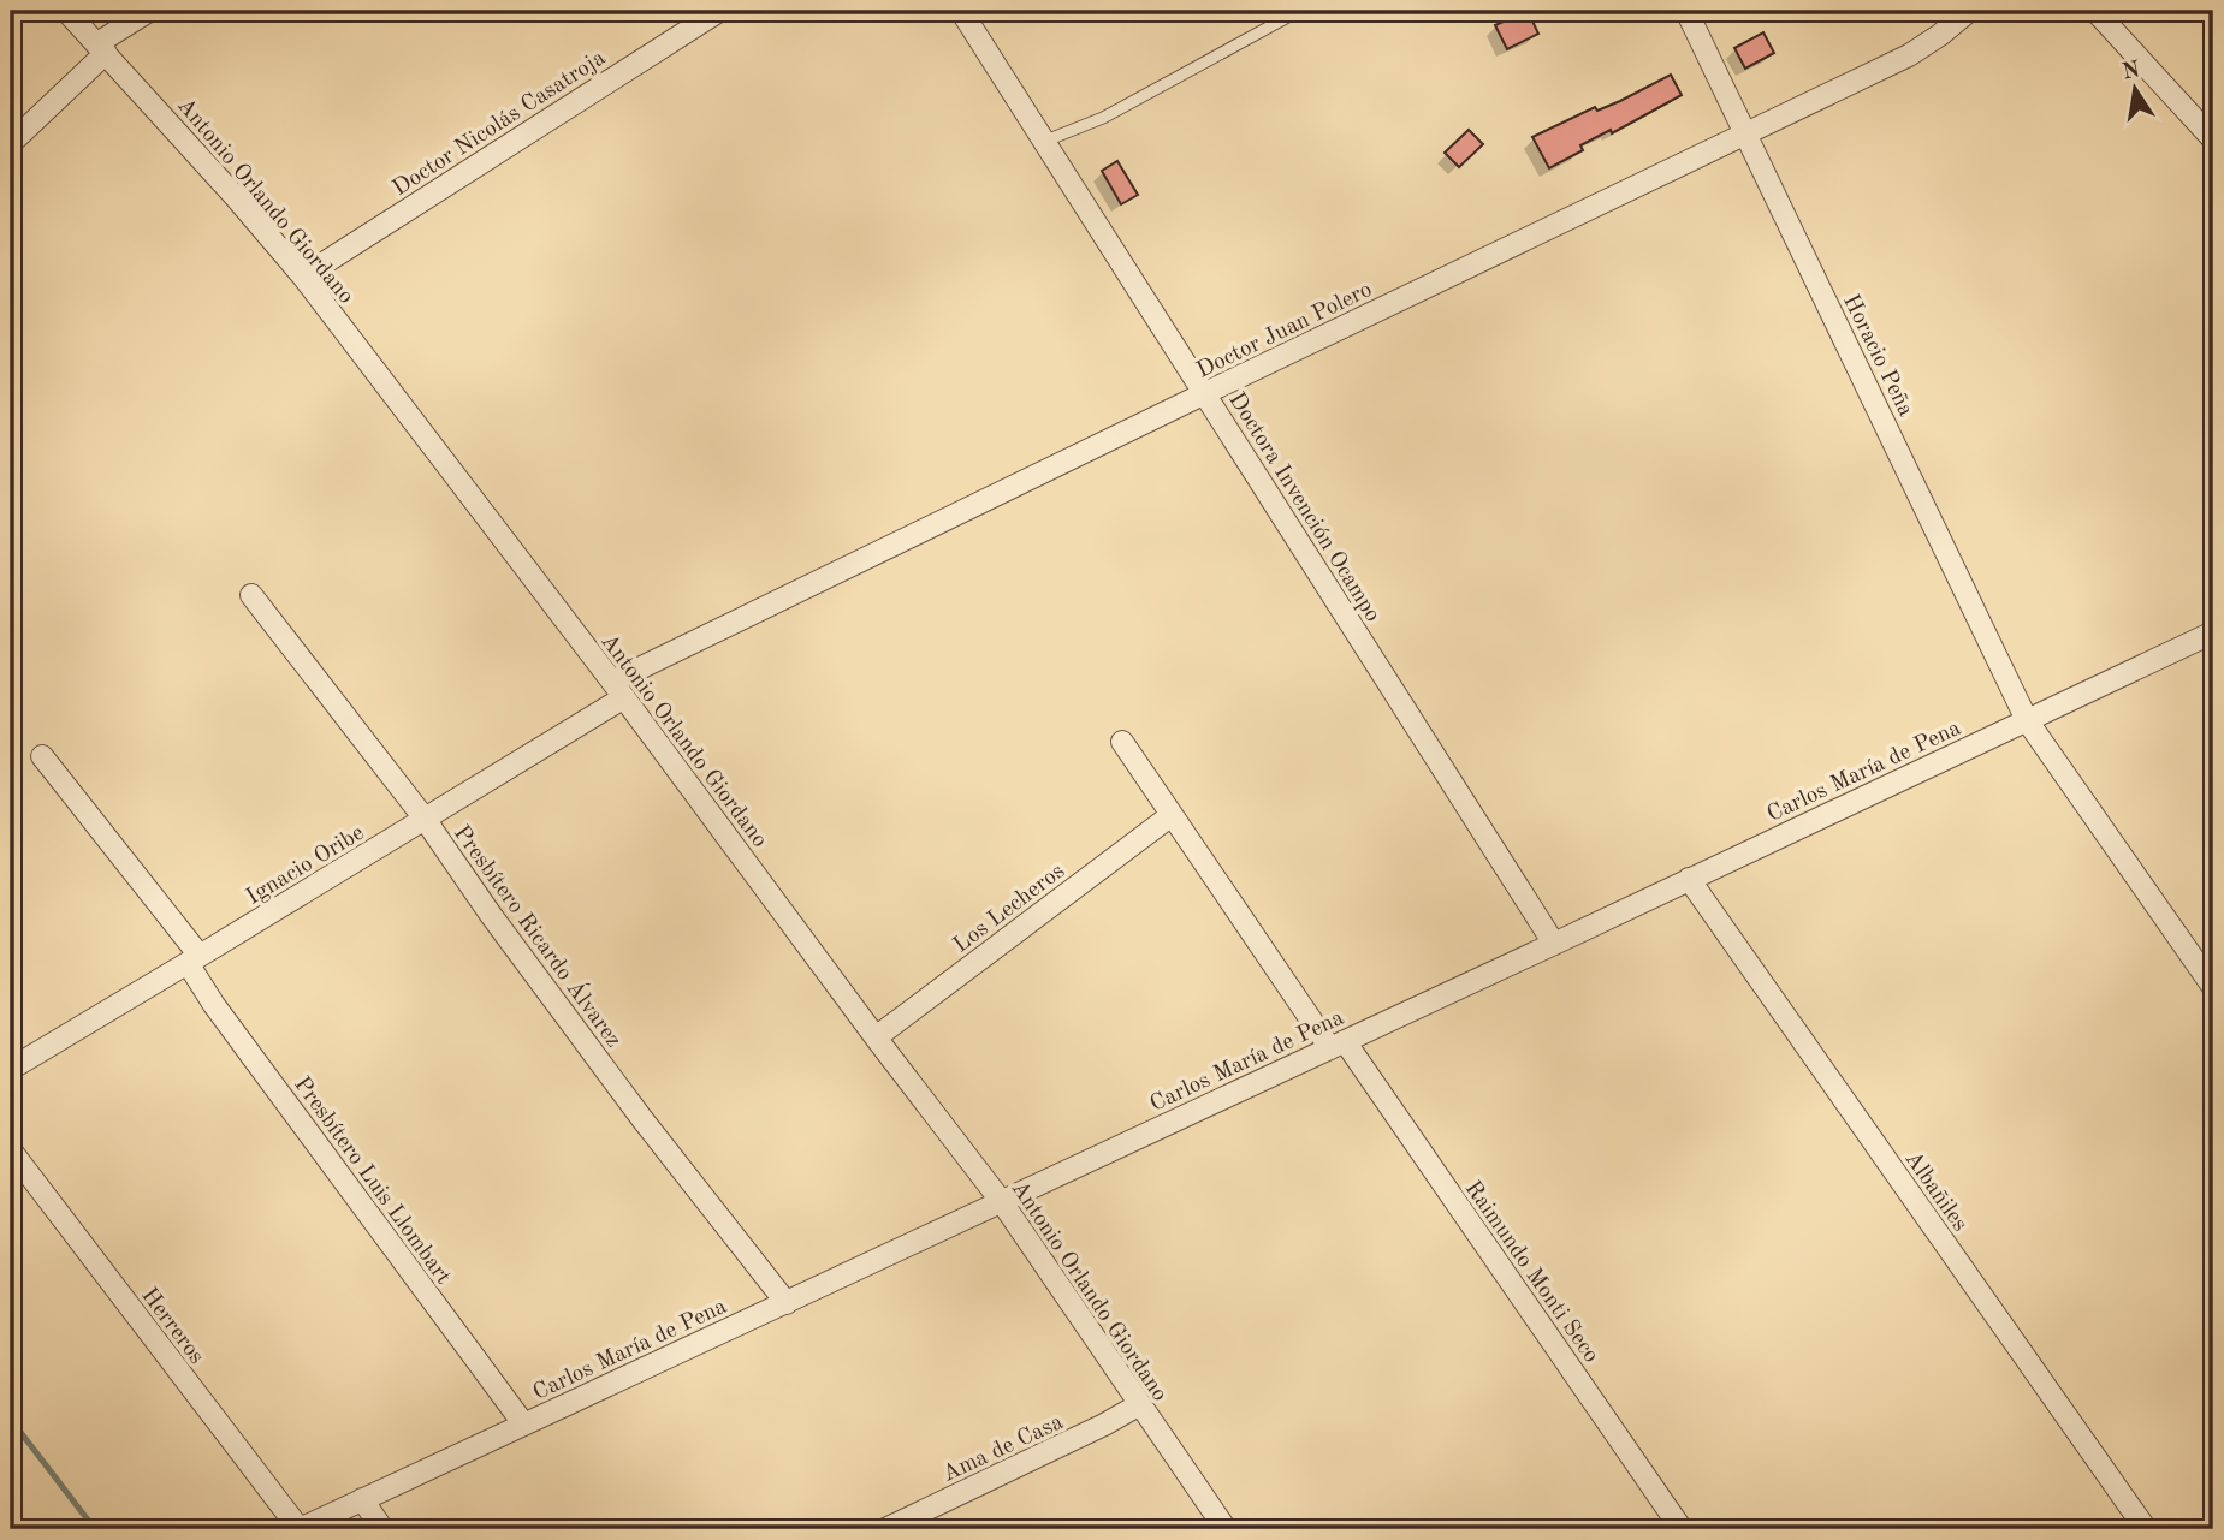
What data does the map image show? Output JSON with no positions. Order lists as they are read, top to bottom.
{
  "streets": {
    "street": [
      "Doctor Nicolás Casatroja",
      "Antonio Orlando Giordano",
      "Doctor Juan Polero",
      "Horacio Peña",
      "Doctora Invención Ocampo",
      "Carlos María de Pena",
      "Ignacio Oribe",
      "Los Lecheros",
      "Presbítero Ricardo Álvarez",
      "Presbítero Luis Llombart",
      "Albañiles",
      "Raimundo Monti Seco",
      "Herreros",
      "Ama de Casa"
    ]
  },
  "crossings": [
    ["Doctor Nicolás Casatroja", "Antonio Orlando Giordano"],
    ["Antonio Orlando Giordano", "Doctor Juan Polero"],
    ["Antonio Orlando Giordano", "Carlos María de Pena"],
    ["Antonio Orlando Giordano", "Ignacio Oribe"],
    ["Antonio Orlando Giordano", "Los Lecheros"],
    ["Antonio Orlando Giordano", "Ama de Casa"],
    ["Doctor Juan Polero", "Horacio Peña"],
    ["Doctor Juan Polero", "Doctora Invención Ocampo"],
    ["Doctor Juan Polero", "Ignacio Oribe"],
    ["Horacio Peña", "Carlos María de Pena"],
    ["Doctora Invención Ocampo", "Carlos María de Pena"],
    ["Carlos María de Pena", "Presbítero Ricardo Álvarez"],
    ["Carlos María de Pena", "Presbítero Luis Llombart"],
    ["Carlos María de Pena", "Albañiles"],
    ["Carlos María de Pena", "Raimundo Monti Seco"],
    ["Carlos María de Pena", "Herreros"],
    ["Ignacio Oribe", "Presbítero Ricardo Álvarez"],
    ["Ignacio Oribe", "Presbítero Luis Llombart"],
    ["Los Lecheros", "Raimundo Monti Seco"]
  ],
  "north": "top"
}
